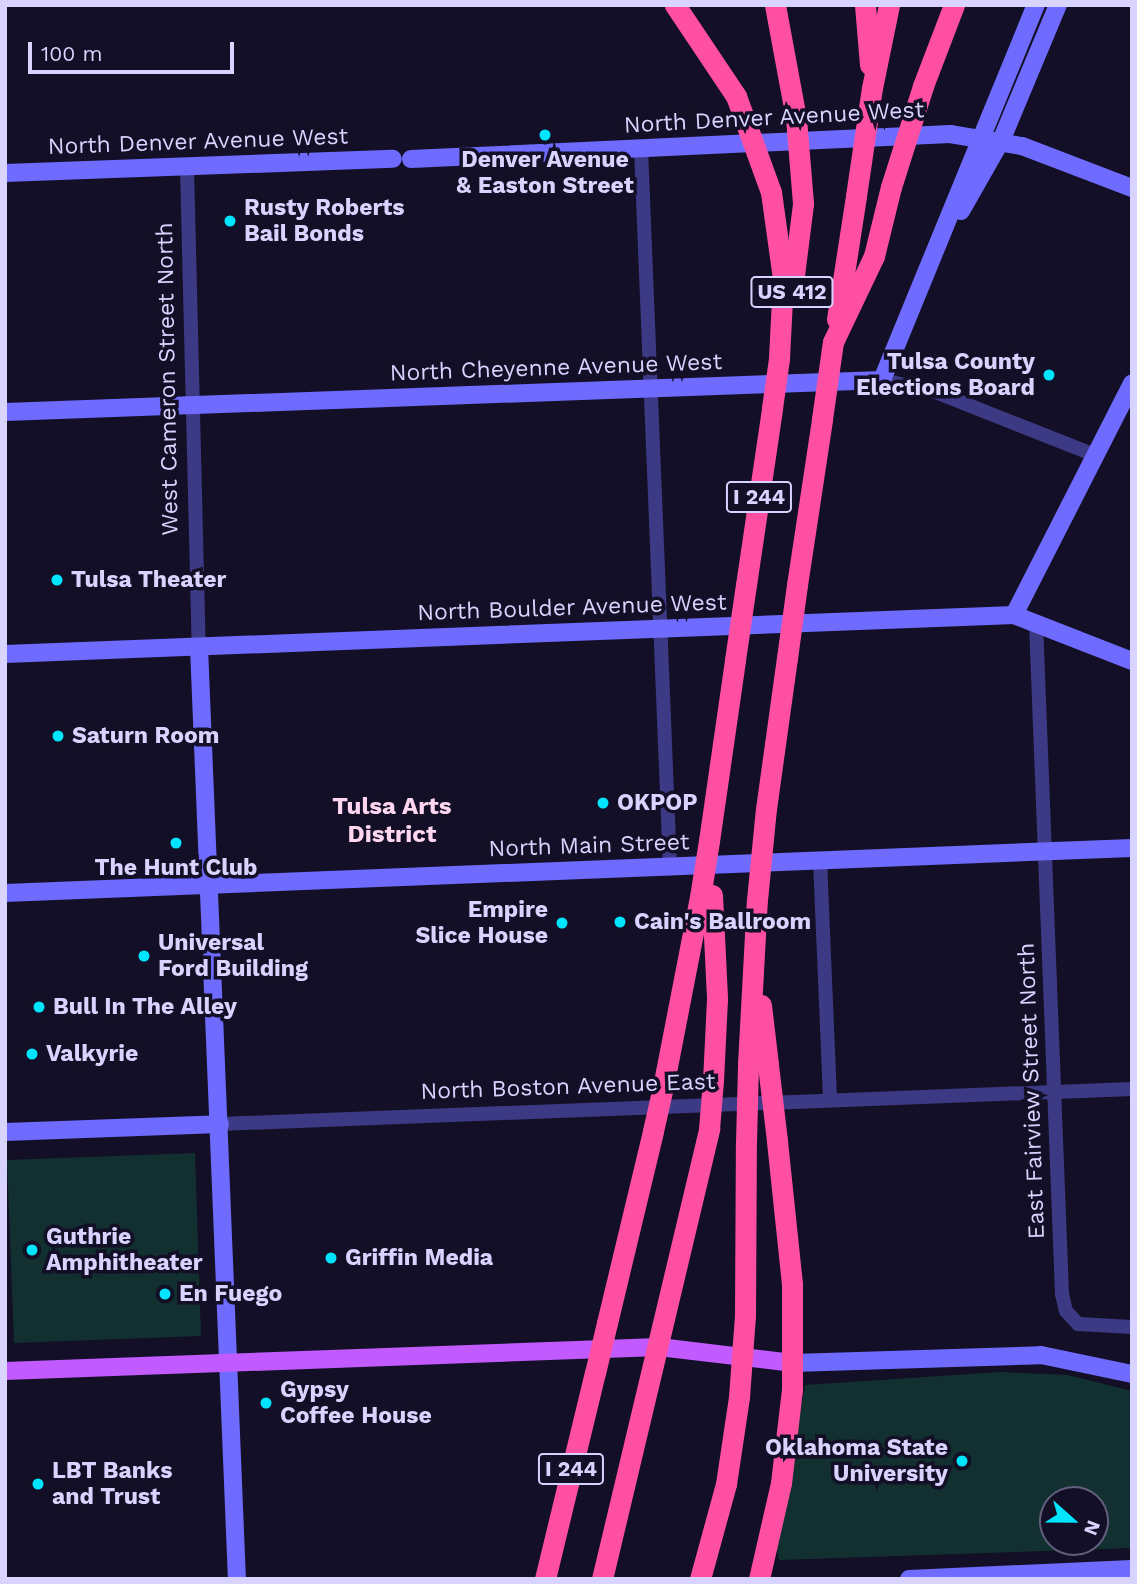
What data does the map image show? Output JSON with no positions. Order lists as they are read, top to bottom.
{
  "streets": {
    "highway": ["US 412", "I 244"],
    "street": [
      "North Denver Avenue West",
      "North Cheyenne Avenue West",
      "West Cameron Street North",
      "North Boulder Avenue West",
      "North Main Street",
      "North Boston Avenue East",
      "East Fairview Street North"
    ]
  },
  "crossings": [
    ["North Denver Avenue West", "West Cameron Street North"],
    ["US 412", "I 244"],
    ["North Cheyenne Avenue West", "West Cameron Street North"],
    ["West Cameron Street North", "North Boulder Avenue West"],
    ["West Cameron Street North", "North Main Street"],
    ["West Cameron Street North", "North Boston Avenue East"],
    ["North Boulder Avenue West", "East Fairview Street North"],
    ["North Main Street", "East Fairview Street North"],
    ["North Boston Avenue East", "East Fairview Street North"]
  ],
  "districts": ["Tulsa Arts District"],
  "places": [
    "Denver Avenue & Easton Street",
    "Rusty Roberts Bail Bonds",
    "Tulsa County Elections Board",
    "Tulsa Theater",
    "Saturn Room",
    "OKPOP",
    "The Hunt Club",
    "Cain's Ballroom",
    "Empire Slice House",
    "Universal Ford Building",
    "Bull In The Alley",
    "Valkyrie",
    "Guthrie Amphitheater",
    "Griffin Media",
    "En Fuego",
    "Gypsy Coffee House",
    "Oklahoma State University",
    "LBT Banks and Trust"
  ],
  "scale_bar": "100 m",
  "north": "right"
}
